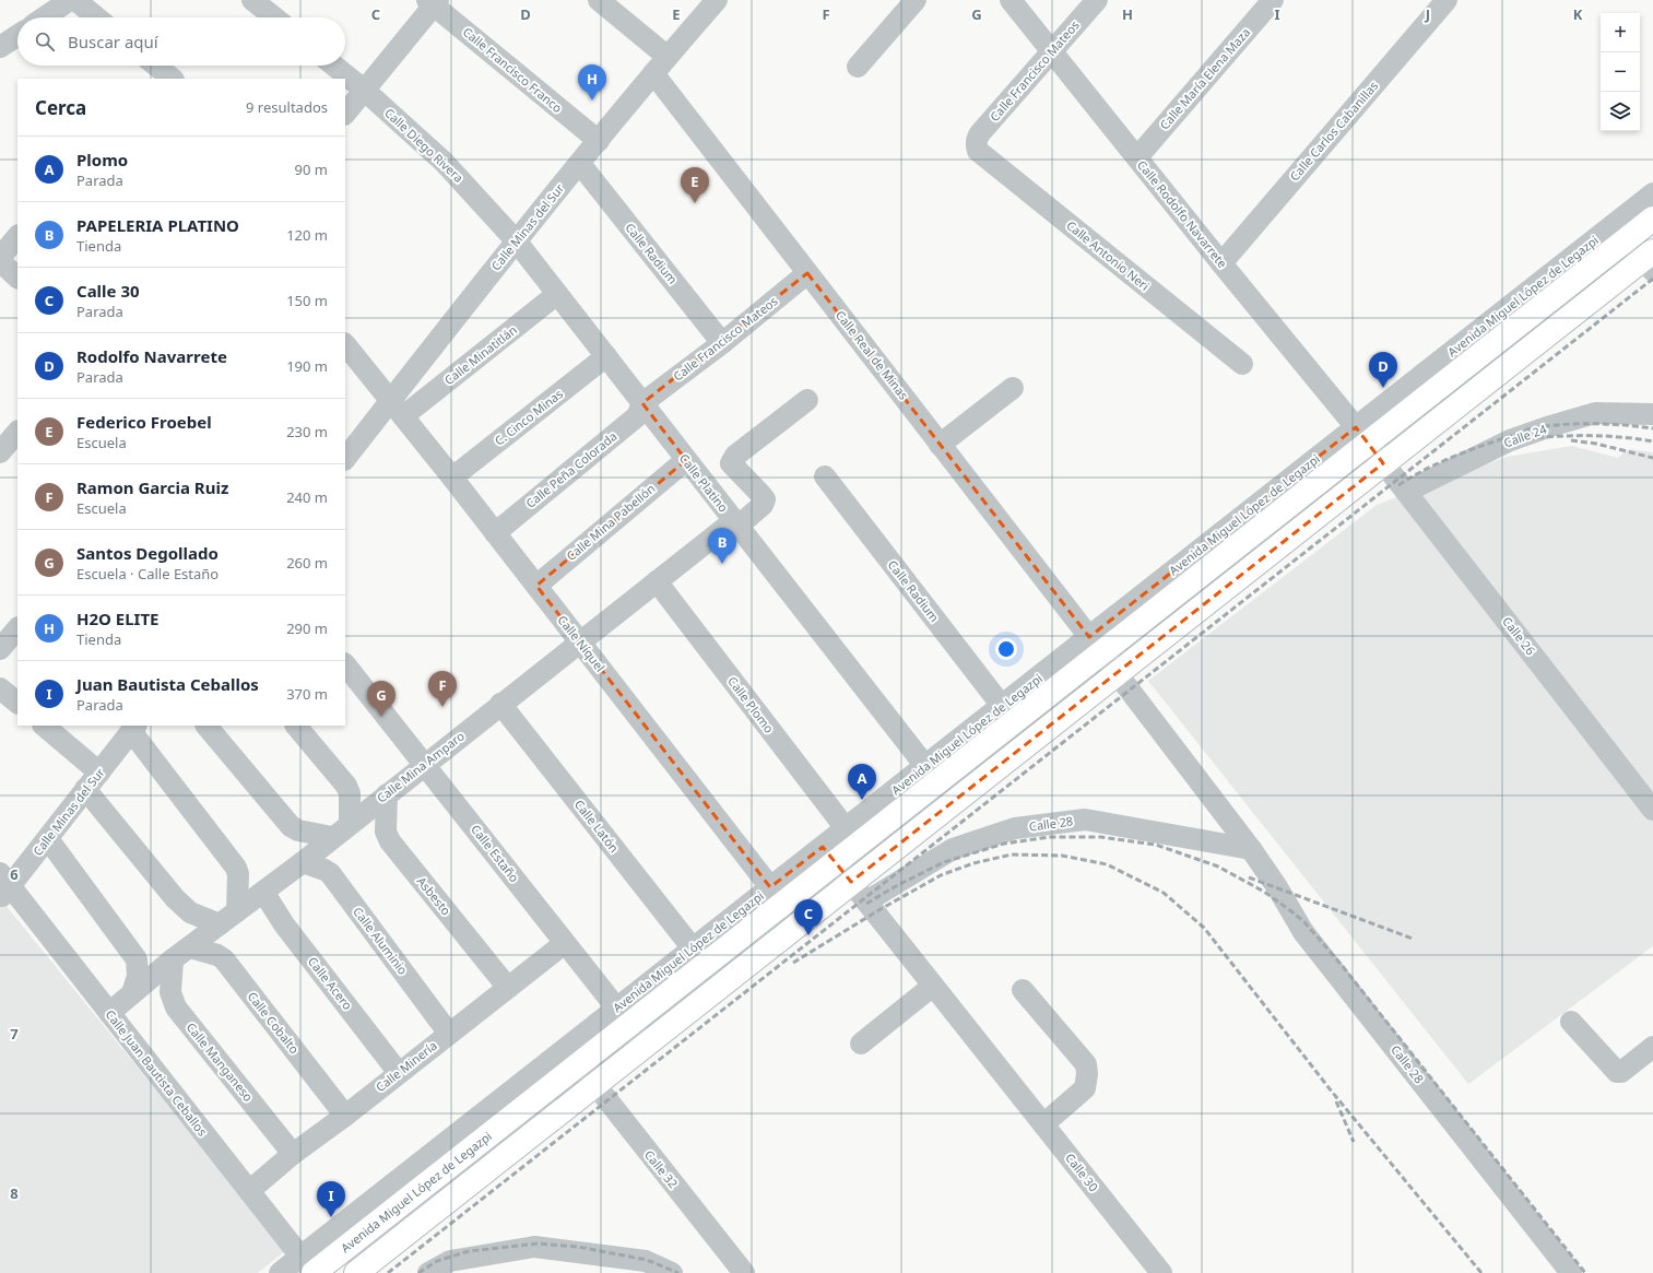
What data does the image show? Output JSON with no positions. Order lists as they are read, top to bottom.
{
  "streets": {
    "main road": ["Avenida Miguel López de Legazpi"],
    "street": [
      "Calle Francisco Franco",
      "Calle Francisco Mateos",
      "Calle María Elena Maza",
      "Calle Carlos Cabanillas",
      "Calle Diego Rivera",
      "Calle Rodolfo Navarrete",
      "Calle Minas del Sur",
      "Calle Radium",
      "Calle Antonio Neri",
      "Calle Minatitlán",
      "Calle Real de Minas",
      "C. Cinco Minas",
      "Calle 24",
      "Calle Peña Colorada",
      "Calle Platino",
      "Calle Mina Pabellón",
      "Calle 26",
      "Calle Níquel",
      "Calle Plomo",
      "Calle Mina Amparo",
      "Calle 28",
      "Calle Latón",
      "Calle Estaño",
      "Asbesto",
      "Calle Aluminio",
      "Calle Acero",
      "Calle Cobalto",
      "Calle Manganeso",
      "Calle Minería",
      "Calle Juan Bautista Ceballos",
      "Calle 32",
      "Calle 30"
    ]
  },
  "crossings": [
    ["Calle Francisco Franco", "Calle Minas del Sur"],
    ["Calle Francisco Mateos", "Calle Rodolfo Navarrete"],
    ["Calle Francisco Mateos", "Calle Radium"],
    ["Calle Francisco Mateos", "Calle Antonio Neri"],
    ["Calle Francisco Mateos", "Calle Real de Minas"],
    ["Calle Francisco Mateos", "Calle Peña Colorada"],
    ["Calle Francisco Mateos", "Calle Platino"],
    ["Calle María Elena Maza", "Calle Rodolfo Navarrete"],
    ["Calle Carlos Cabanillas", "Calle Rodolfo Navarrete"],
    ["Calle Diego Rivera", "Calle Minas del Sur"],
    ["Calle Diego Rivera", "Calle Platino"],
    ["Calle Rodolfo Navarrete", "Avenida Miguel López de Legazpi"],
    ["Calle Rodolfo Navarrete", "Calle 26"],
    ["Calle Minas del Sur", "Calle Radium"],
    ["Calle Minas del Sur", "Calle Minatitlán"],
    ["Calle Minas del Sur", "Calle Real de Minas"],
    ["Calle Minas del Sur", "Calle Platino"],
    ["Calle Minas del Sur", "Calle Níquel"],
    ["Calle Minas del Sur", "Calle Juan Bautista Ceballos"],
    ["Calle Radium", "Avenida Miguel López de Legazpi"],
    ["Avenida Miguel López de Legazpi", "Calle Real de Minas"],
    ["Avenida Miguel López de Legazpi", "Calle Platino"],
    ["Avenida Miguel López de Legazpi", "Calle Níquel"],
    ["Avenida Miguel López de Legazpi", "Calle Plomo"],
    ["Avenida Miguel López de Legazpi", "Calle Latón"],
    ["Avenida Miguel López de Legazpi", "Calle Estaño"],
    ["Avenida Miguel López de Legazpi", "Calle Juan Bautista Ceballos"],
    ["Avenida Miguel López de Legazpi", "Calle 32"],
    ["Avenida Miguel López de Legazpi", "Calle 30"],
    ["Calle Minatitlán", "Calle Platino"],
    ["Calle Minatitlán", "Calle Níquel"],
    ["Calle Real de Minas", "Calle 28"],
    ["C. Cinco Minas", "Calle Platino"],
    ["C. Cinco Minas", "Calle Níquel"],
    ["Calle 24", "Calle 26"],
    ["Calle Peña Colorada", "Calle Platino"],
    ["Calle Peña Colorada", "Calle Níquel"],
    ["Calle Platino", "Calle Mina Pabellón"],
    ["Calle Platino", "Calle Mina Amparo"],
    ["Calle Mina Pabellón", "Calle Níquel"],
    ["Calle Níquel", "Calle Mina Amparo"],
    ["Calle Plomo", "Calle Mina Amparo"],
    ["Calle Mina Amparo", "Calle Latón"],
    ["Calle Mina Amparo", "Calle Estaño"],
    ["Calle Mina Amparo", "Asbesto"],
    ["Calle Mina Amparo", "Calle Aluminio"],
    ["Calle Mina Amparo", "Calle Acero"],
    ["Calle Mina Amparo", "Calle Cobalto"],
    ["Calle Mina Amparo", "Calle Manganeso"],
    ["Calle Mina Amparo", "Calle Juan Bautista Ceballos"],
    ["Calle 28", "Calle 30"],
    ["Calle Estaño", "Calle Minería"],
    ["Asbesto", "Calle Minería"],
    ["Calle Aluminio", "Calle Minería"],
    ["Calle Acero", "Calle Minería"],
    ["Calle Cobalto", "Calle Manganeso"],
    ["Calle Cobalto", "Calle Minería"],
    ["Calle Manganeso", "Calle Minería"],
    ["Calle Minería", "Calle Juan Bautista Ceballos"]
  ],
  "page": {
    "map_buttons": ["+", "−"],
    "search": "Buscar aquí",
    "pins": [
      "H",
      "E",
      "D",
      "B",
      "F",
      "G",
      "A",
      "C",
      "I"
    ],
    "heading": ["Cerca", "9 resultados"],
    "list": [
      {
        "mark": "A",
        "name": "Plomo",
        "note": "Parada",
        "value": "90 m"
      },
      {
        "mark": "B",
        "name": "PAPELERIA PLATINO",
        "note": "Tienda",
        "value": "120 m"
      },
      {
        "mark": "C",
        "name": "Calle 30",
        "note": "Parada",
        "value": "150 m"
      },
      {
        "mark": "D",
        "name": "Rodolfo Navarrete",
        "note": "Parada",
        "value": "190 m"
      },
      {
        "mark": "E",
        "name": "Federico Froebel",
        "note": "Escuela",
        "value": "230 m"
      },
      {
        "mark": "F",
        "name": "Ramon Garcia Ruiz",
        "note": "Escuela",
        "value": "240 m"
      },
      {
        "mark": "G",
        "name": "Santos Degollado",
        "note": "Escuela · Calle Estaño",
        "value": "260 m"
      },
      {
        "mark": "H",
        "name": "H2O ELITE",
        "note": "Tienda",
        "value": "290 m"
      },
      {
        "mark": "I",
        "name": "Juan Bautista Ceballos",
        "note": "Parada",
        "value": "370 m"
      }
    ]
  },
  "grid": {
    "columns": [
      "C",
      "D",
      "E",
      "F",
      "G",
      "H",
      "I",
      "J",
      "K"
    ],
    "rows": ["6", "7", "8"]
  }
}
